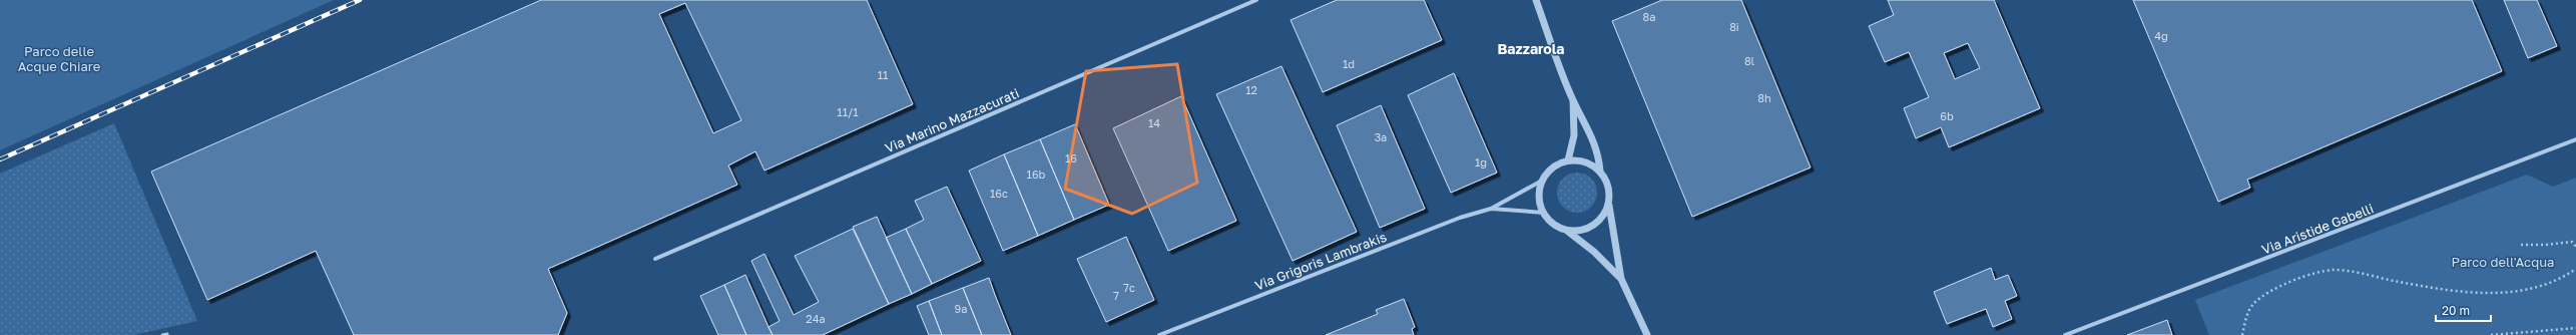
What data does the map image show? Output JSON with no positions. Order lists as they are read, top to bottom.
{
  "streets": {
    "street": ["Via Marino Mazzacurati", "Via Aristide Gabelli", "Via Grigoris Lambrakis"]
  },
  "districts": ["Bazzarola"],
  "parks": ["Parco delle Acque Chiare", "Parco dell'Acqua"],
  "house_numbers": [
    "8a",
    "8i",
    "4g",
    "8l",
    "1d",
    "11",
    "12",
    "8h",
    "11/1",
    "6b",
    "14",
    "3a",
    "16",
    "1g",
    "16b",
    "16c",
    "7c",
    "7",
    "9a",
    "24a"
  ],
  "scale_bar": "20 m"
}
